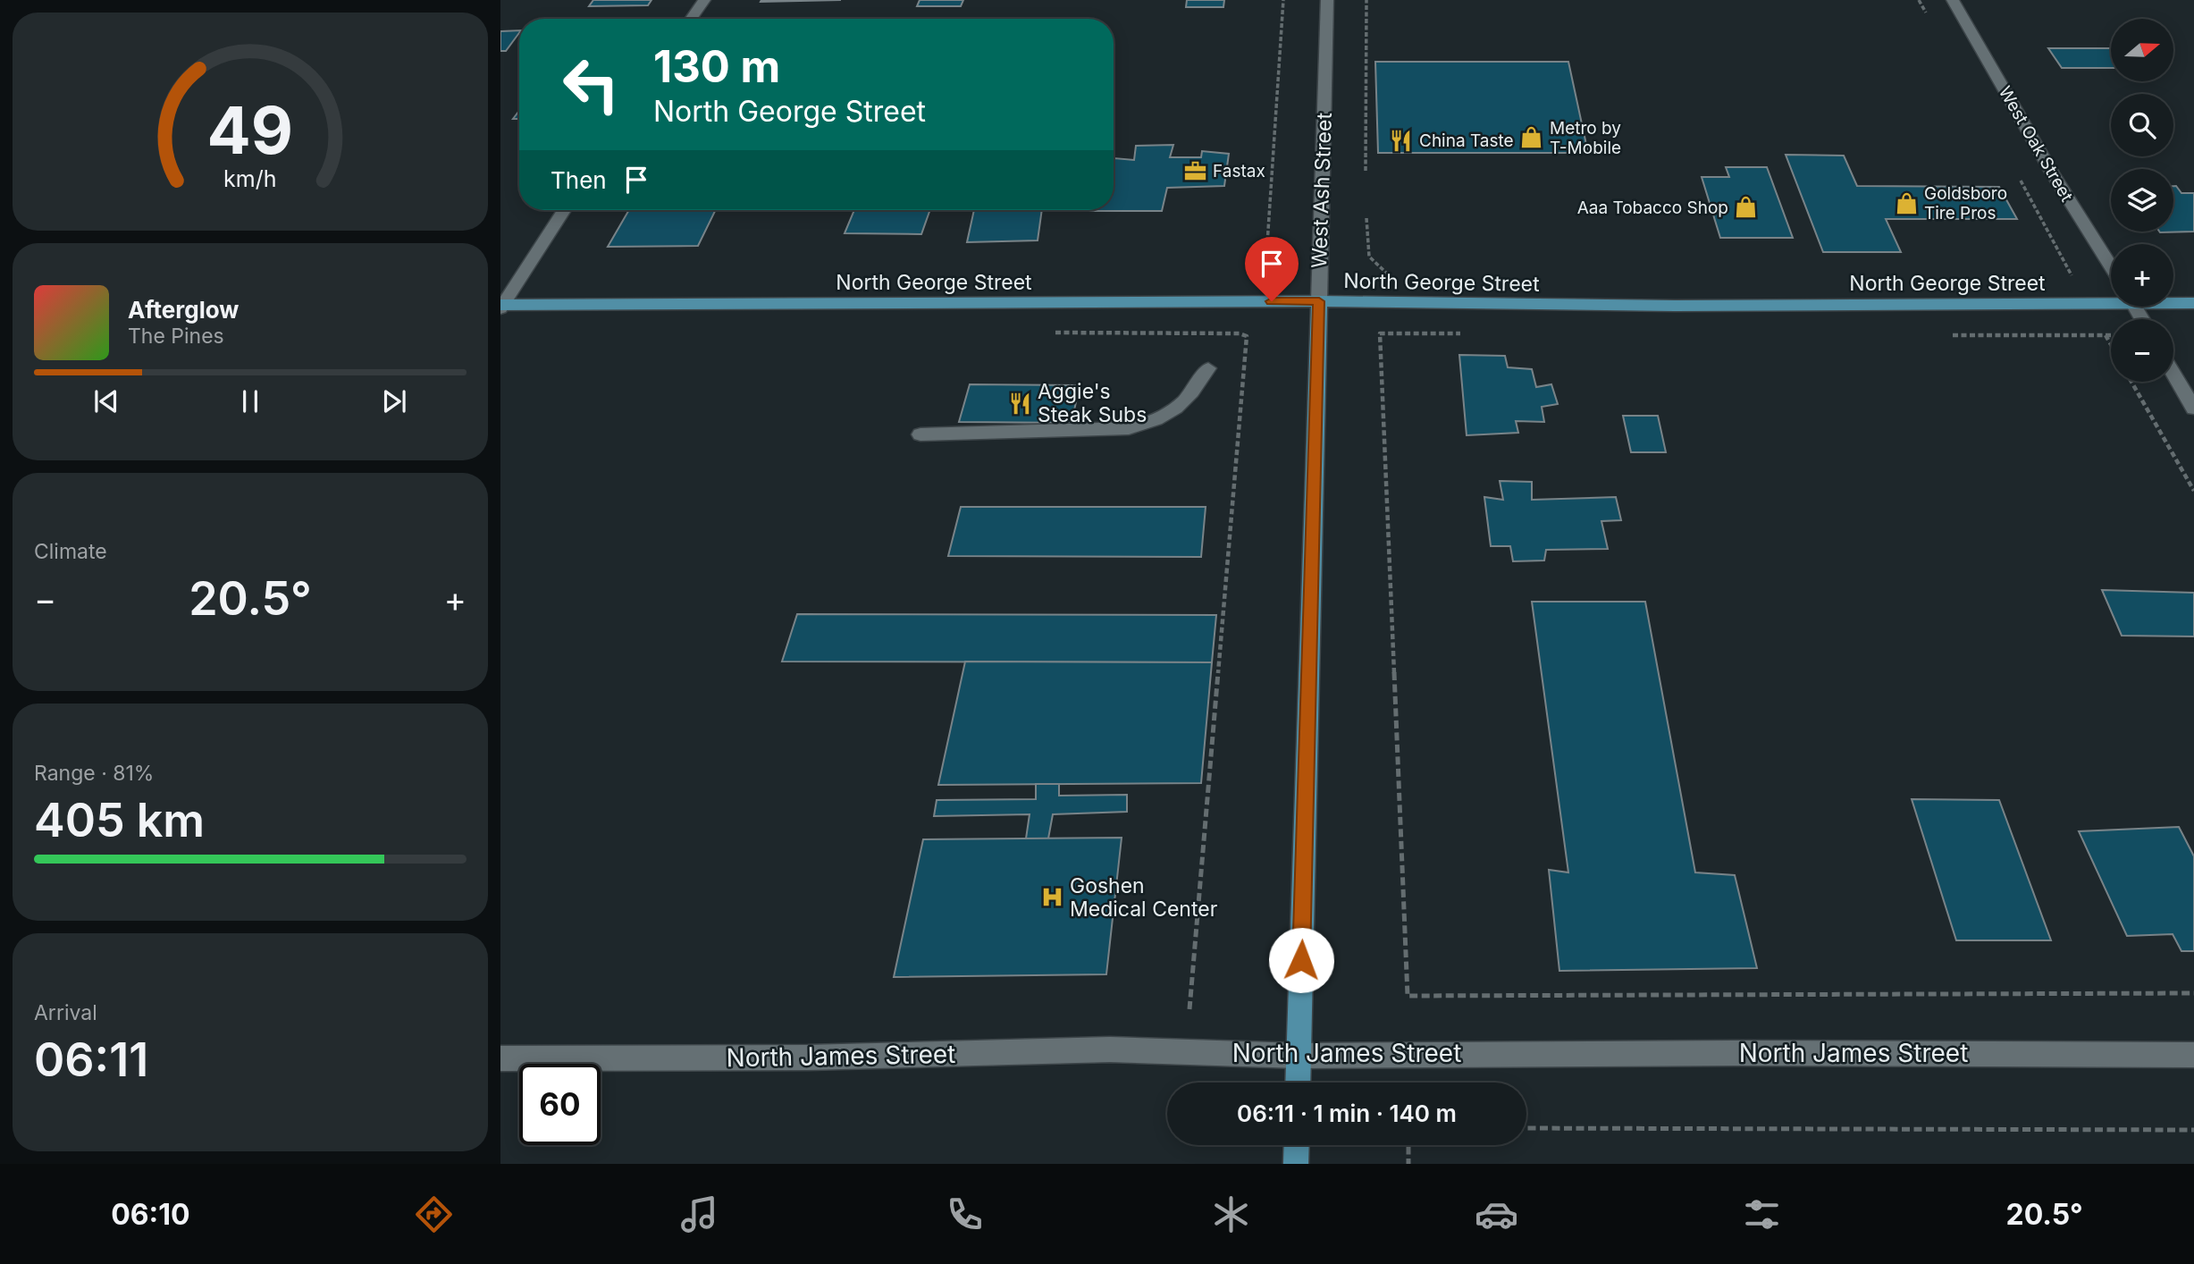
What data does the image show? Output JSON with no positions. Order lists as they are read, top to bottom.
{
  "streets": {
    "main road": ["West Ash Street", "North George Street"],
    "street": ["West Oak Street", "North James Street"]
  },
  "crossings": [
    ["West Ash Street", "North George Street"],
    ["West Ash Street", "North James Street"]
  ],
  "places": {
    "shop": ["Metro by T-Mobile", "Goldsboro Tire Pros", "Aaa Tobacco Shop"],
    "restaurant": ["China Taste", "Aggie's Steak Subs"],
    "office": ["Fastax"],
    "hospital": ["Goshen Medical Center"]
  },
  "north": "right",
  "page": {
    "map_buttons": ["+", "−"],
    "turn": ["130 m", "North George Street"],
    "then": "Then",
    "song": ["Afterglow", "The Pines"],
    "tile": [
      "Climate",
      ["Range · 81%", "405 km"],
      ["Arrival", "06:11"]
    ],
    "heat": ["−", "20.5°", "+"],
    "limit": "60",
    "trip": "06:11 · 1 min · 140 m",
    "tabs": ["06:10", "20.5°"],
    "gauge": ["49", "km/h"]
  }
}
